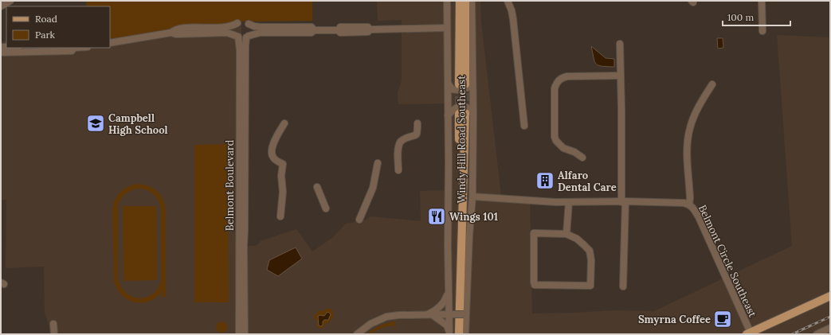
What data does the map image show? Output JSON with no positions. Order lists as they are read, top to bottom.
{
  "streets": {
    "main road": ["Windy Hill Road Southeast"],
    "street": ["Belmont Boulevard", "Belmont Circle Southeast"]
  },
  "crossings": [
    ["Windy Hill Road Southeast", "Belmont Circle Southeast"]
  ],
  "places": {
    "school or university": ["Campbell High School"],
    "building": ["Alfaro Dental Care"],
    "restaurant": ["Wings 101"],
    "cafe": ["Smyrna Coffee"]
  },
  "legend": ["Road", "Park"],
  "scale_bar": "100 m"
}
